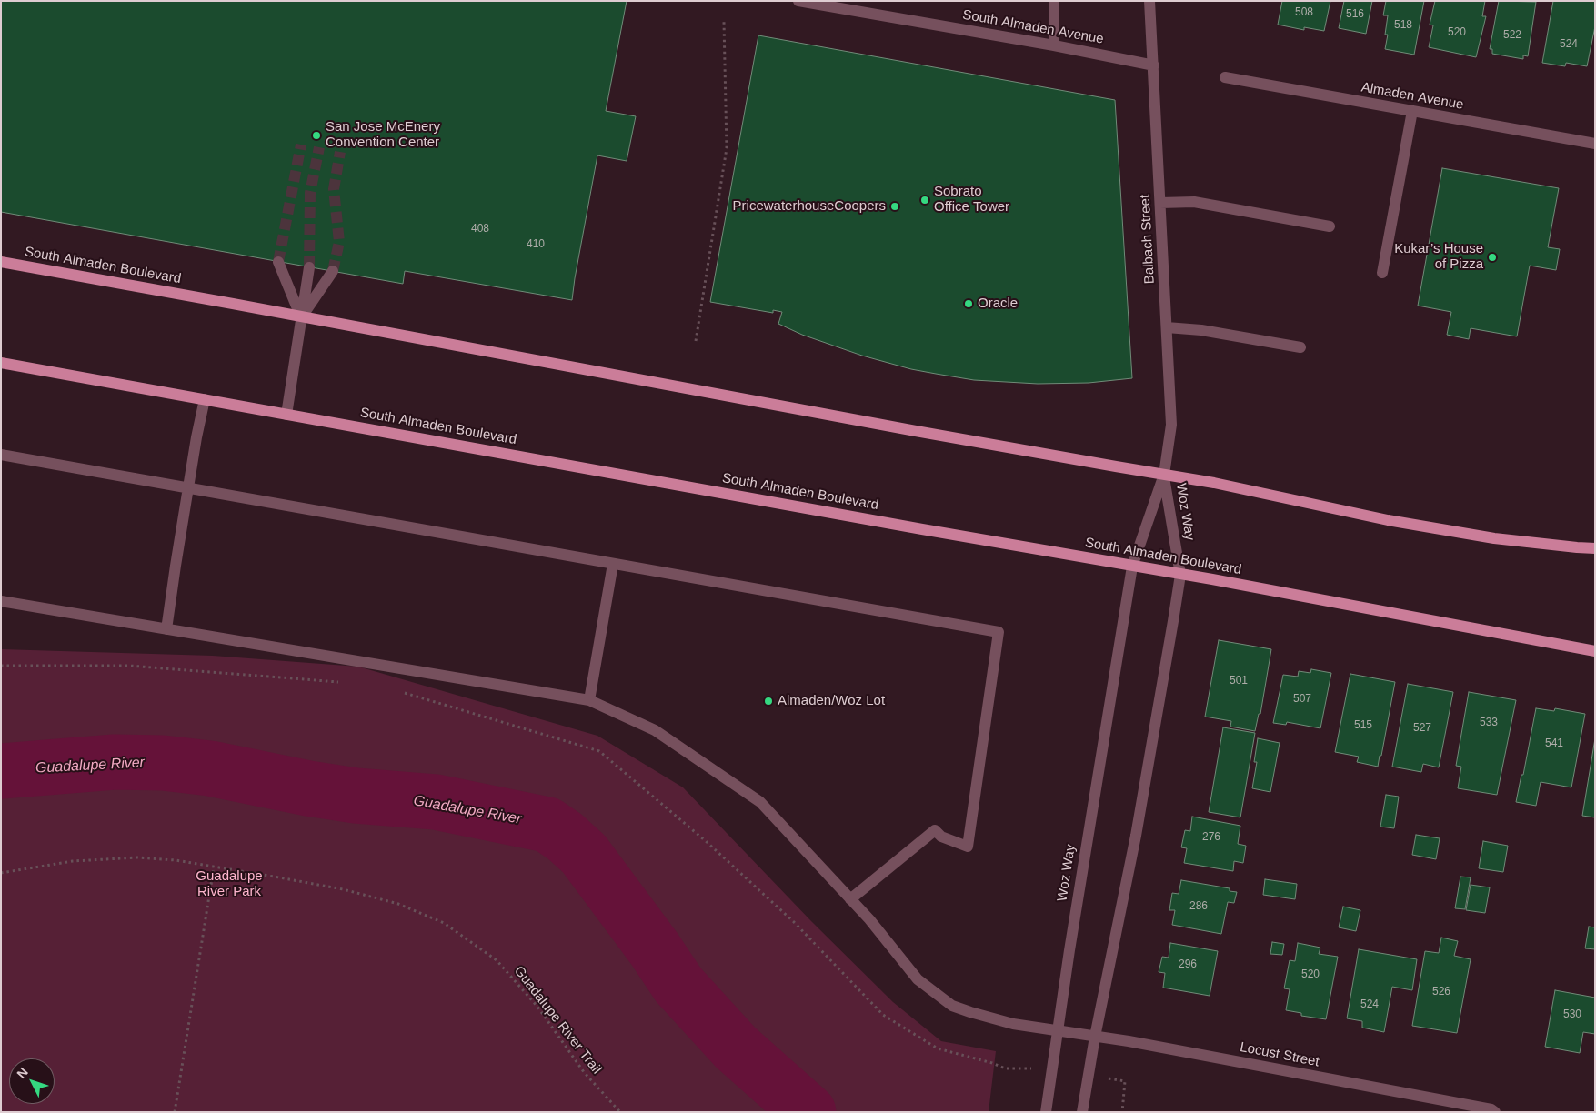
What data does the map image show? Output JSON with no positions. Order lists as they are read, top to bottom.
{
  "streets": {
    "main road": ["South Almaden Boulevard"],
    "street": [
      "South Almaden Avenue",
      "Almaden Avenue",
      "Balbach Street",
      "Woz Way",
      "Locust Street"
    ],
    "path": ["Guadalupe River Trail"]
  },
  "crossings": [
    ["South Almaden Avenue", "Balbach Street"],
    ["Balbach Street", "South Almaden Boulevard"],
    ["Balbach Street", "Woz Way"],
    ["South Almaden Boulevard", "Woz Way"],
    ["Woz Way", "Locust Street"]
  ],
  "water": ["Guadalupe River"],
  "parks": ["Guadalupe River Park"],
  "places": [
    "San Jose McEnery Convention Center",
    "Sobrato Office Tower",
    "PricewaterhouseCoopers",
    "Kukar’s House of Pizza",
    "Oracle",
    "Almaden/Woz Lot"
  ],
  "house_numbers": [
    "508",
    "516",
    "518",
    "520",
    "522",
    "524",
    "408",
    "410",
    "501",
    "507",
    "533",
    "515",
    "527",
    "541",
    "276",
    "286",
    "296",
    "520",
    "526",
    "524",
    "530"
  ],
  "north": "top left"
}
